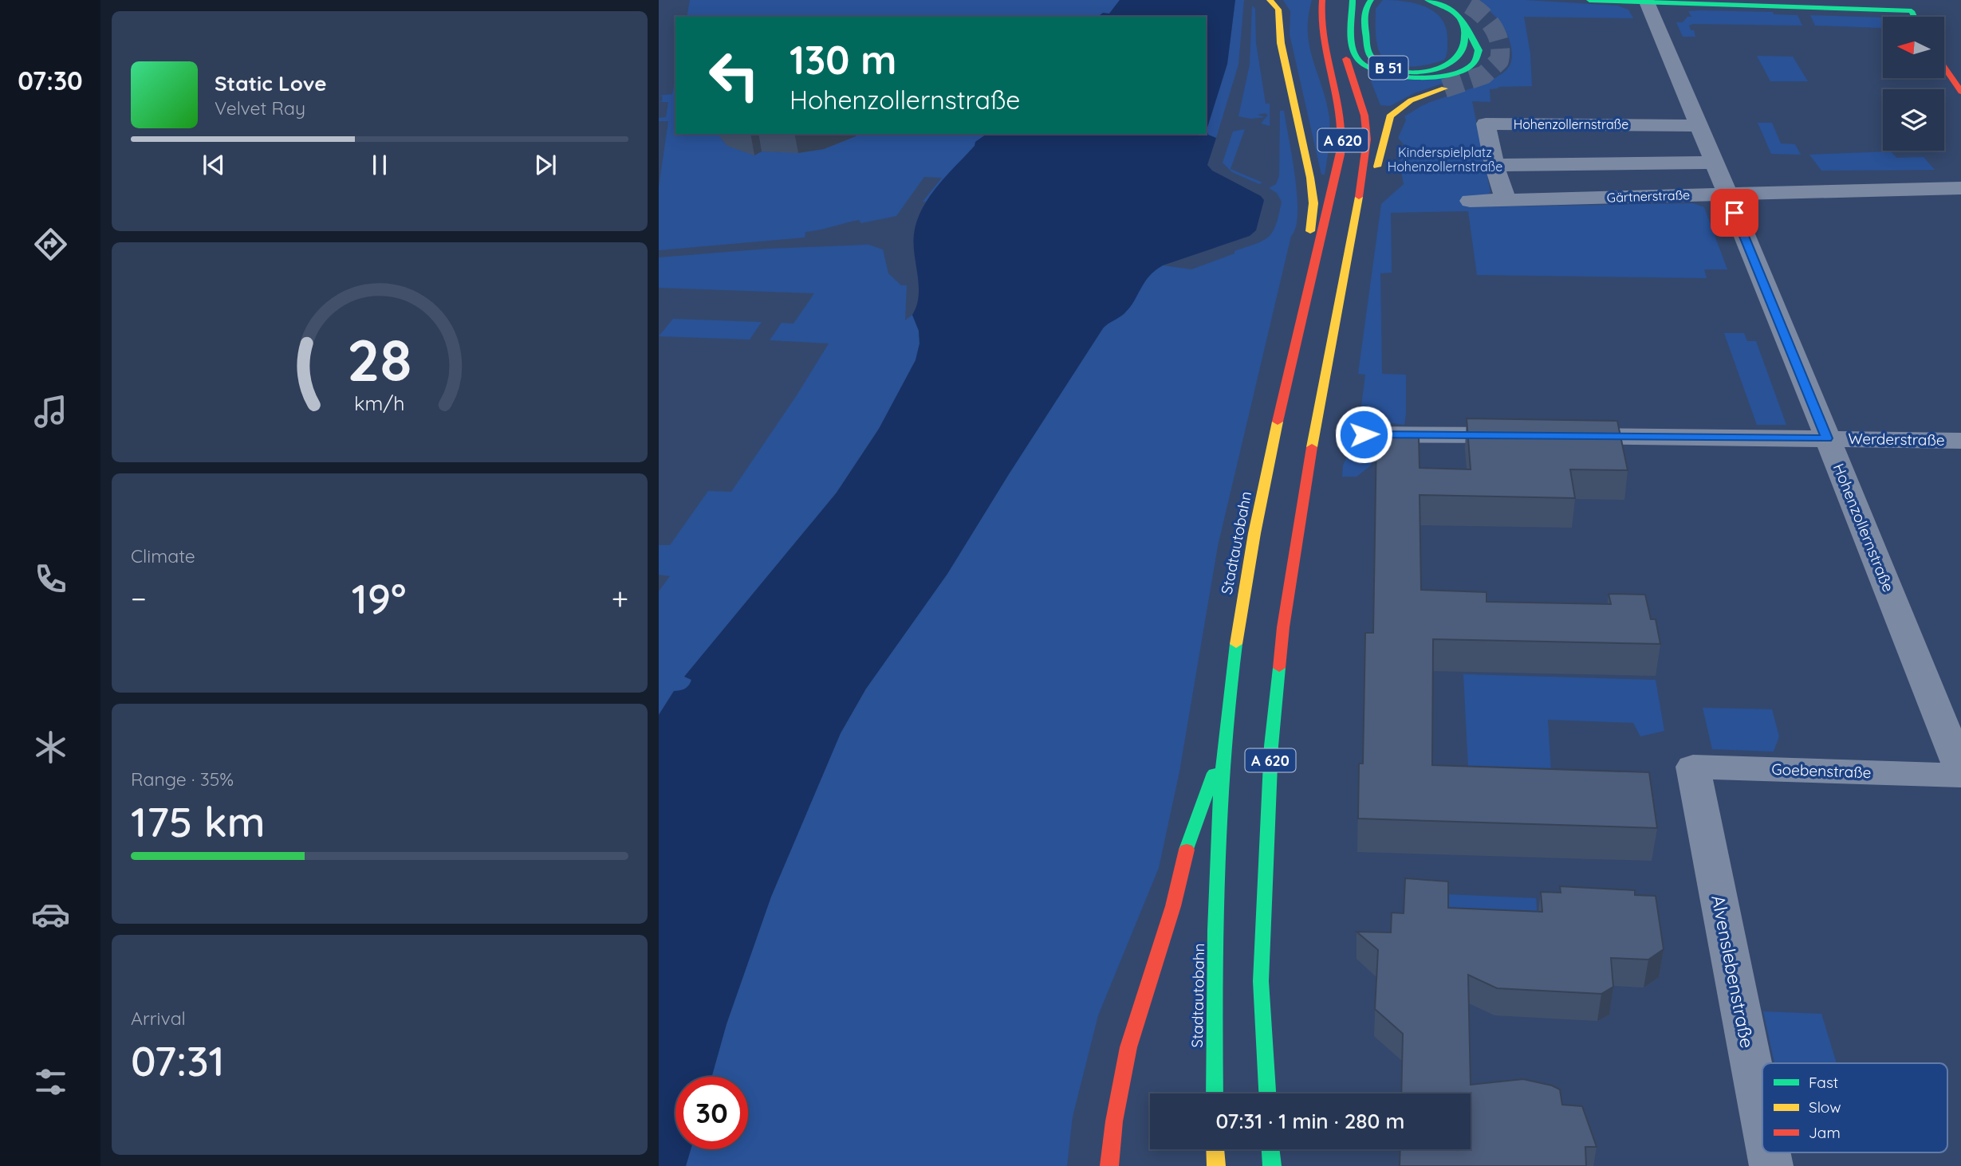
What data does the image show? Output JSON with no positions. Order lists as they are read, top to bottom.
{
  "streets": {
    "main road": ["B 51", "A 620", "Stadtautobahn"],
    "street": [
      "Hohenzollernstraße",
      "Gärtnerstraße",
      "Werderstraße",
      "Goebenstraße",
      "Alvenslebenstraße"
    ]
  },
  "crossings": [
    ["Hohenzollernstraße", "Gärtnerstraße"],
    ["Hohenzollernstraße", "Werderstraße"],
    ["Goebenstraße", "Alvenslebenstraße"]
  ],
  "parks": ["Kinderspielplatz Hohenzollernstraße"],
  "legend": ["Fast", "Slow", "Jam"],
  "north": "left",
  "page": {
    "tabs": "07:30",
    "turn": ["130 m", "Hohenzollernstraße"],
    "song": ["Static Love", "Velvet Ray"],
    "tile": [
      "Climate",
      ["Range · 35%", "175 km"],
      ["Arrival", "07:31"]
    ],
    "heat": ["−", "19°", "+"],
    "limit": "30",
    "trip": "07:31 · 1 min · 280 m",
    "gauge": ["28", "km/h"]
  }
}
